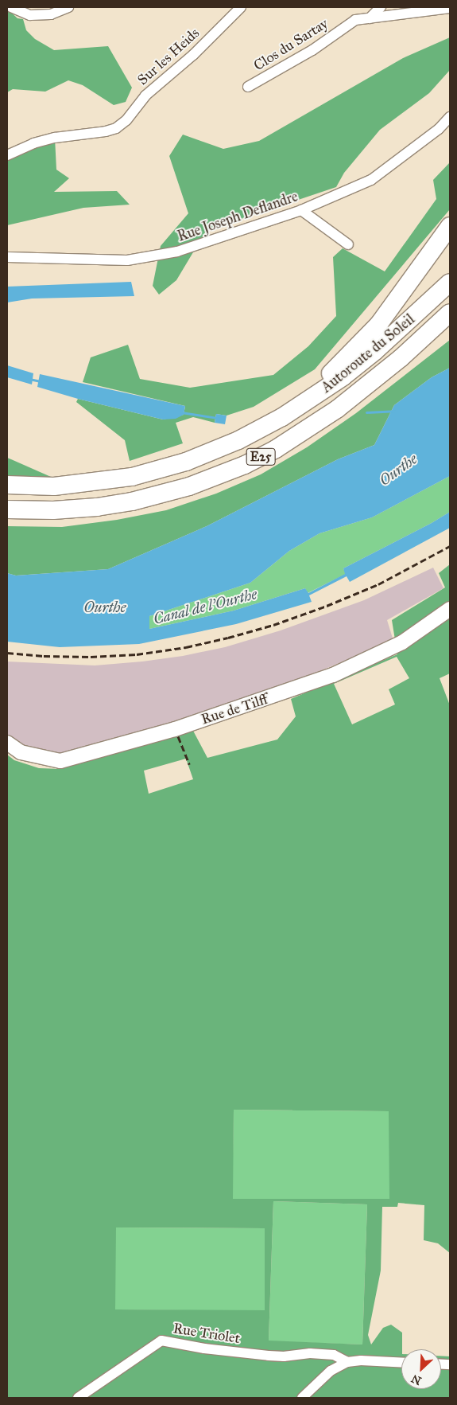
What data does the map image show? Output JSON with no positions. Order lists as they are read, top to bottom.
{
  "streets": {
    "highway": ["Autoroute du Soleil", "E25"],
    "main road": ["Rue de Tilff"],
    "street": [
      "Clos du Sartay",
      "Sur les Heids",
      "Rue Joseph Deflandre",
      "Rue Triolet"
    ]
  },
  "water": ["Ourthe", "Canal de l'Ourthe"],
  "north": "bottom left"
}
